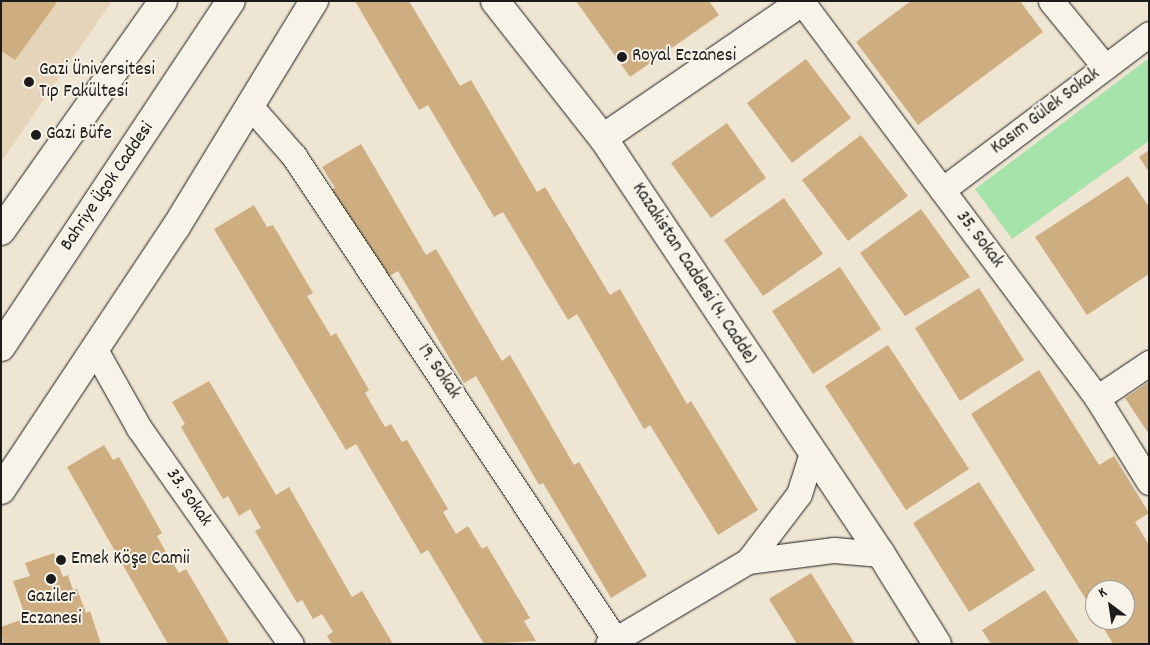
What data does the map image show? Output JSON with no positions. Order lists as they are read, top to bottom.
{
  "streets": {
    "main road": ["Bahriye Üçok Caddesi", "Kazakistan Caddesi (4. Cadde)"],
    "street": [
      "Kasım Gülek Sokak",
      "35. Sokak",
      "19. Sokak",
      "33. Sokak"
    ]
  },
  "crossings": [
    ["Kasım Gülek Sokak", "35. Sokak"]
  ],
  "places": [
    "Royal Eczanesi",
    "Gazi Üniversitesi Tıp Fakültesi",
    "Gazi Büfe",
    "Emek Köşe Camii",
    "Gaziler Eczanesi"
  ],
  "north": "top left"
}
